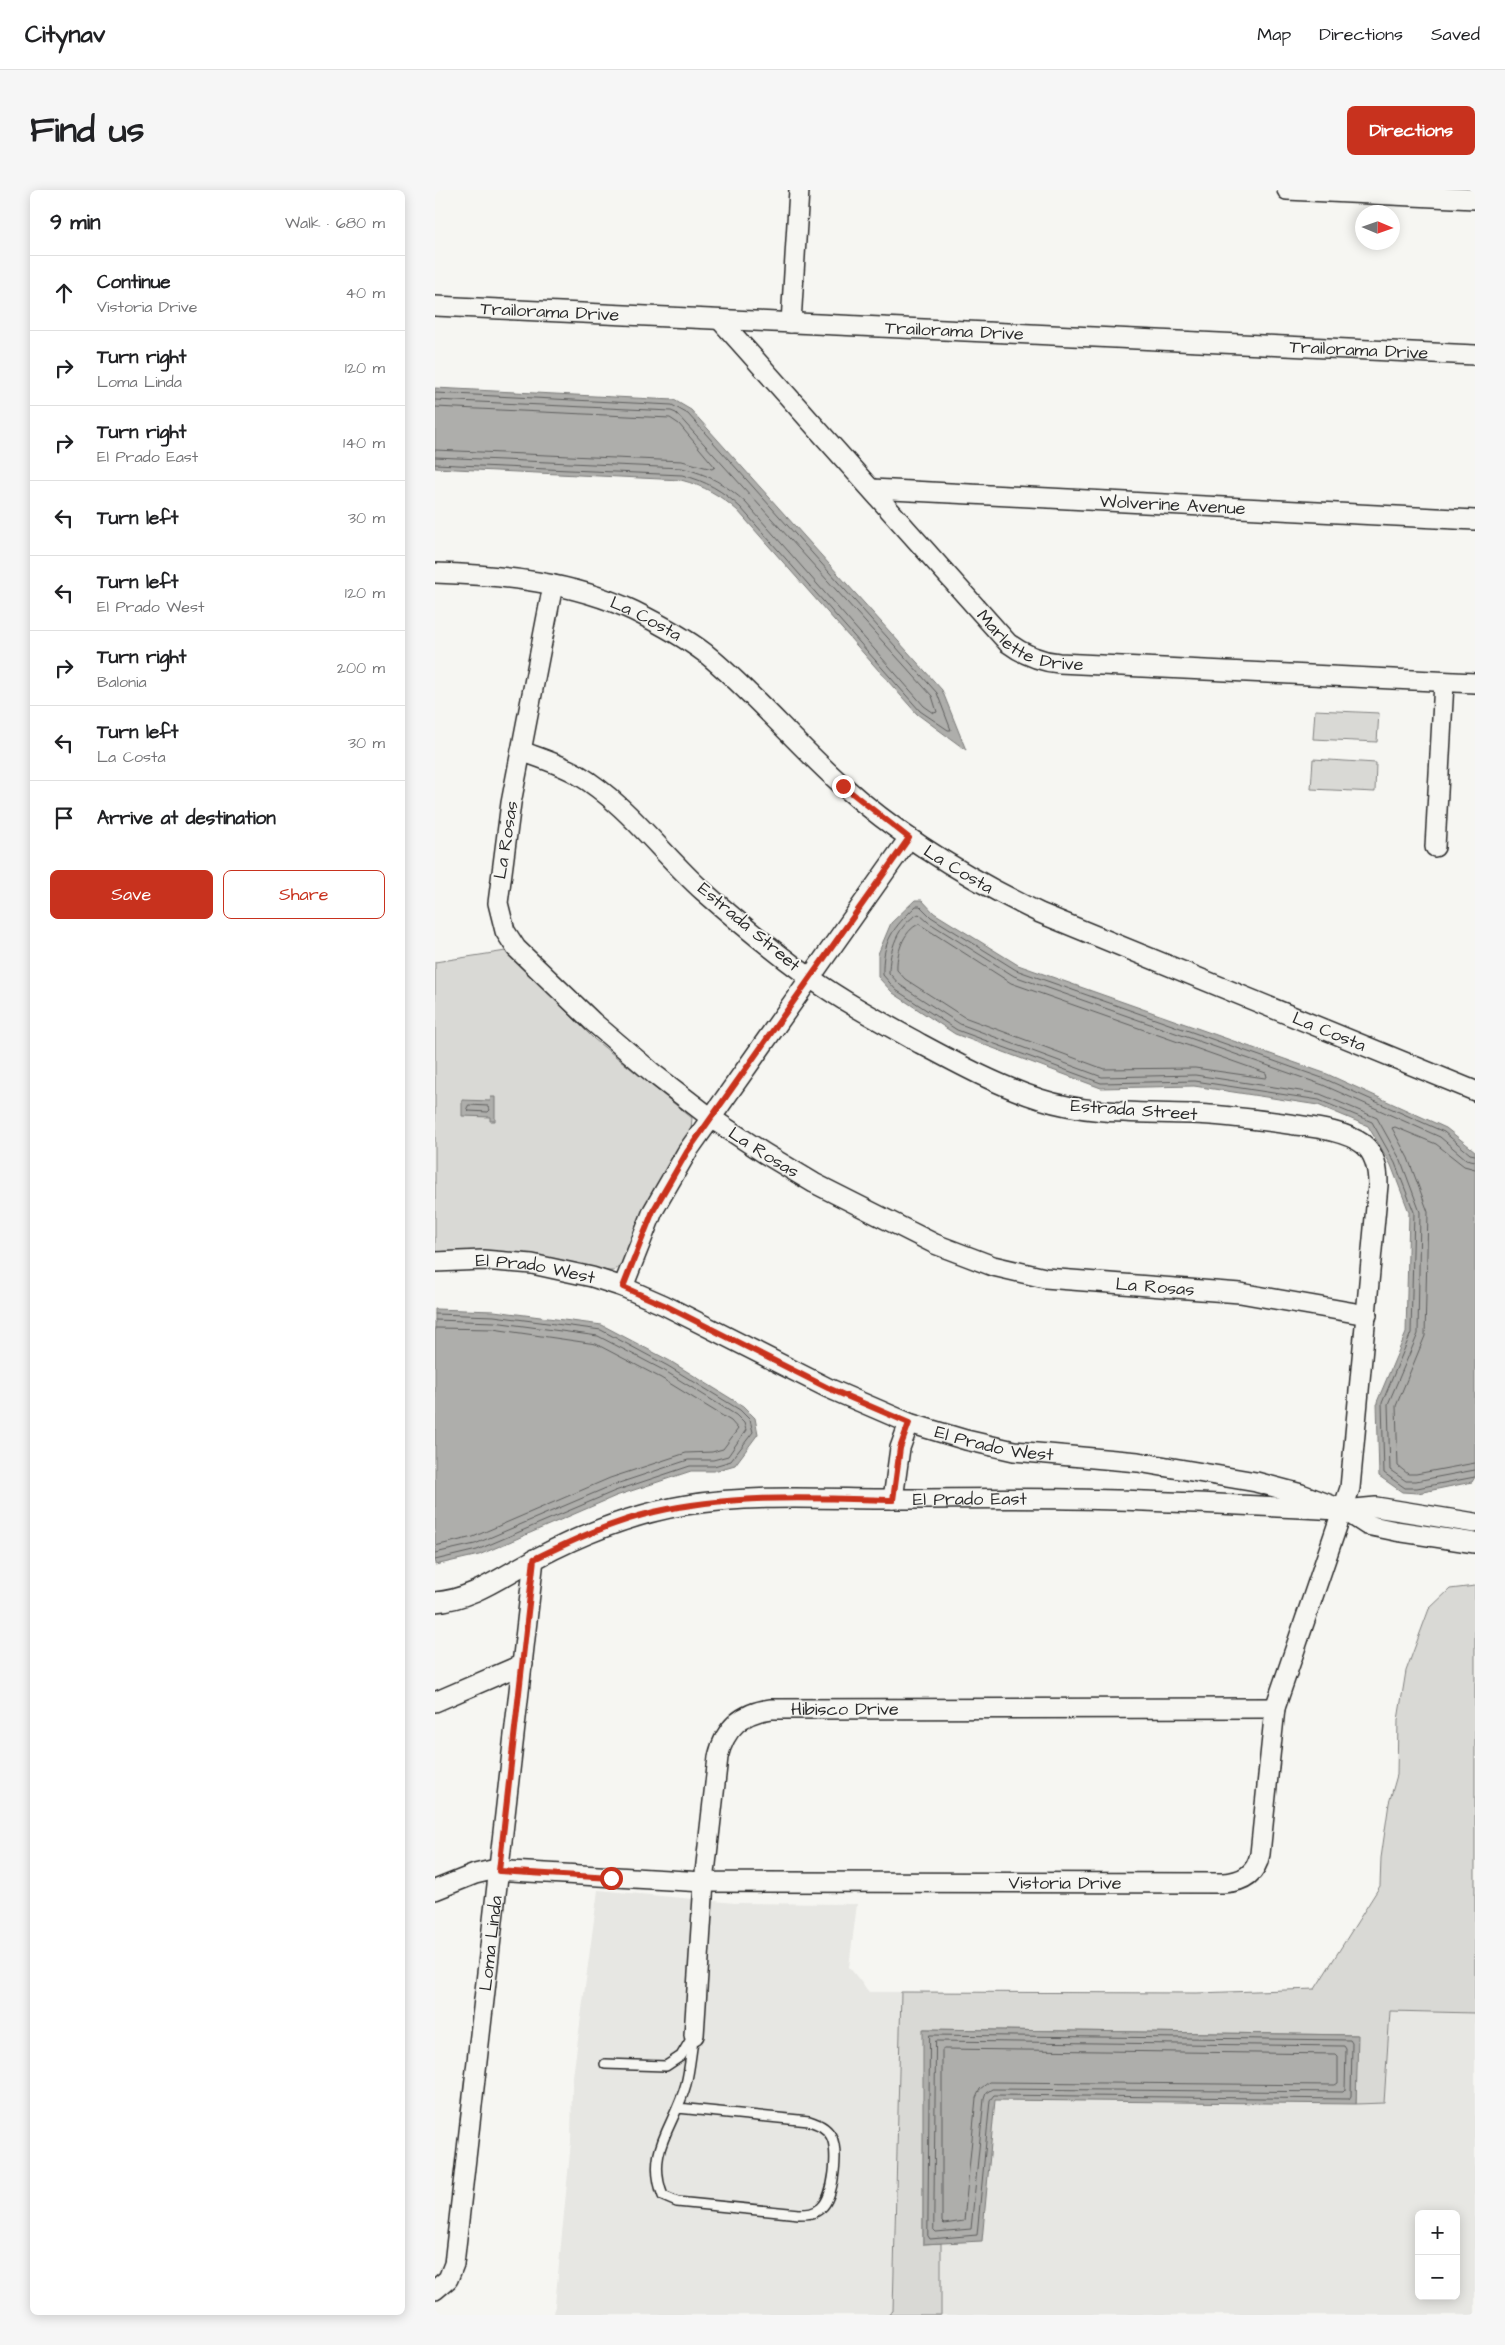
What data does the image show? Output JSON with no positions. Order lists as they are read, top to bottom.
{
  "streets": {
    "street": [
      "Trailorama Drive",
      "Wolverine Avenue",
      "La Costa",
      "Marlette Drive",
      "La Rosas",
      "Estrada Street",
      "El Prado West",
      "El Prado East",
      "Hibisco Drive",
      "Vistoria Drive",
      "Loma Linda"
    ]
  },
  "crossings": [
    ["Trailorama Drive", "Marlette Drive"],
    ["Wolverine Avenue", "Marlette Drive"],
    ["La Costa", "La Rosas"],
    ["La Rosas", "Estrada Street"],
    ["Estrada Street", "El Prado West"],
    ["Estrada Street", "El Prado East"],
    ["Estrada Street", "Vistoria Drive"],
    ["El Prado West", "El Prado East"],
    ["El Prado West", "Vistoria Drive"],
    ["El Prado East", "Vistoria Drive"],
    ["El Prado East", "Loma Linda"],
    ["Hibisco Drive", "Vistoria Drive"],
    ["Vistoria Drive", "Loma Linda"]
  ],
  "north": "right",
  "page": {
    "header": "Citynav",
    "nav": ["Map", "Directions", "Saved"],
    "title": "Find us",
    "buttons": [
      "Directions",
      ["Save", "Share"]
    ],
    "heading": ["9 min", "Walk · 680 m"],
    "list": [
      ["Continue", "Vistoria Drive", "40 m"],
      ["Turn right", "Loma Linda", "120 m"],
      ["Turn right", "El Prado East", "140 m"],
      ["Turn left", "30 m"],
      ["Turn left", "El Prado West", "120 m"],
      ["Turn right", "Balonia", "200 m"],
      ["Turn left", "La Costa", "30 m"],
      "Arrive at destination"
    ],
    "map_buttons": ["+", "−"]
  }
}
